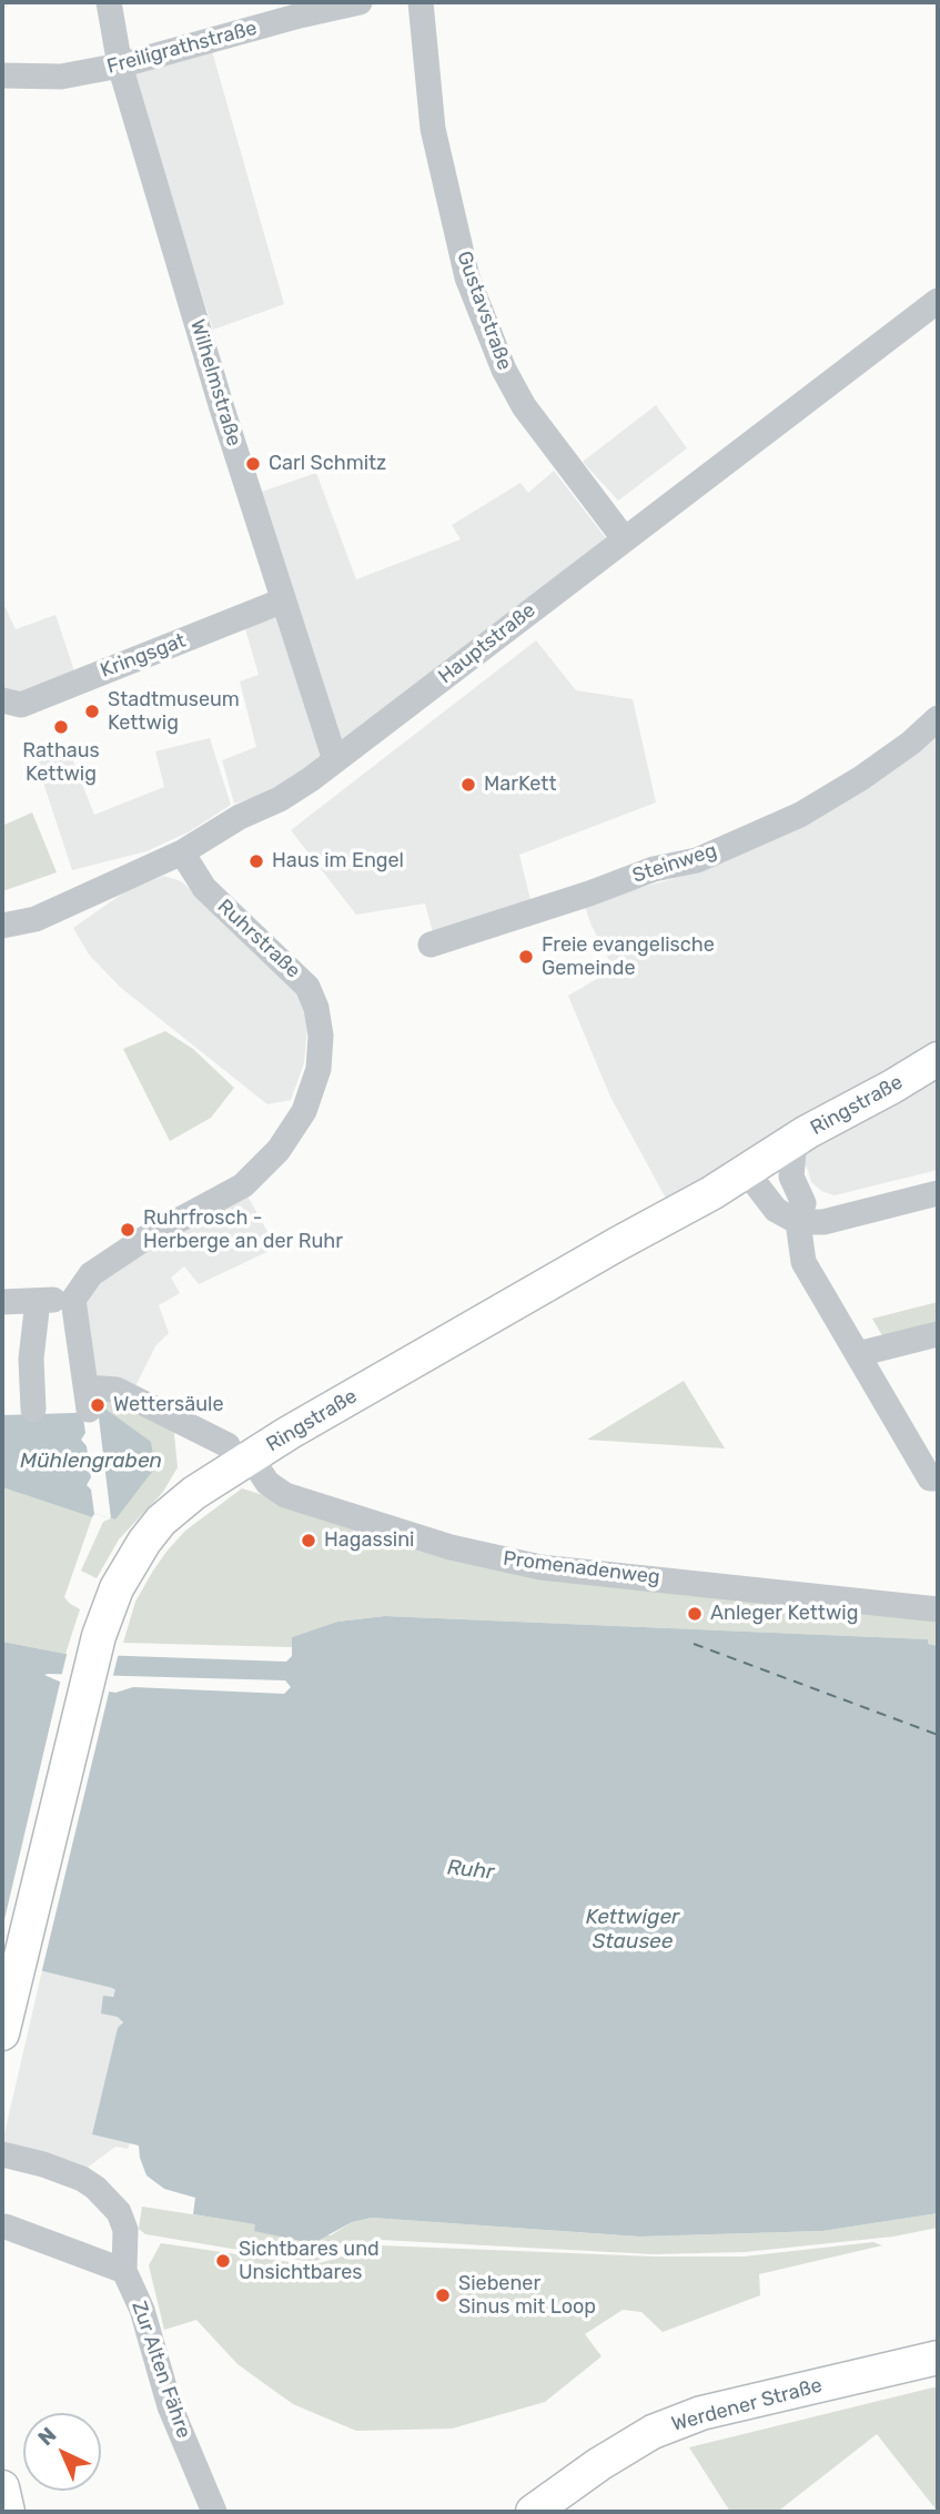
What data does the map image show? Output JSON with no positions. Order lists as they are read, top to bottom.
{
  "streets": {
    "main road": ["Ringstraße", "Werdener Straße"],
    "street": [
      "Freiligrathstraße",
      "Gustavstraße",
      "Wilhelmstraße",
      "Hauptstraße",
      "Kringsgat",
      "Steinweg",
      "Ruhrstraße",
      "Promenadenweg",
      "Zur Alten Fähre"
    ]
  },
  "crossings": [
    ["Freiligrathstraße", "Wilhelmstraße"],
    ["Gustavstraße", "Hauptstraße"],
    ["Wilhelmstraße", "Hauptstraße"],
    ["Wilhelmstraße", "Kringsgat"],
    ["Hauptstraße", "Ruhrstraße"],
    ["Ringstraße", "Promenadenweg"]
  ],
  "water": ["Mühlengraben", "Ruhr", "Kettwiger Stausee"],
  "places": [
    "Carl Schmitz",
    "Stadtmuseum Kettwig",
    "Rathaus Kettwig",
    "MarKett",
    "Haus im Engel",
    "Freie evangelische Gemeinde",
    "Ruhrfrosch - Herberge an der Ruhr",
    "Wettersäule",
    "Hagassini",
    "Anleger Kettwig",
    "Sichtbares und Unsichtbares",
    "Siebener Sinus mit Loop"
  ],
  "north": "top left"
}
